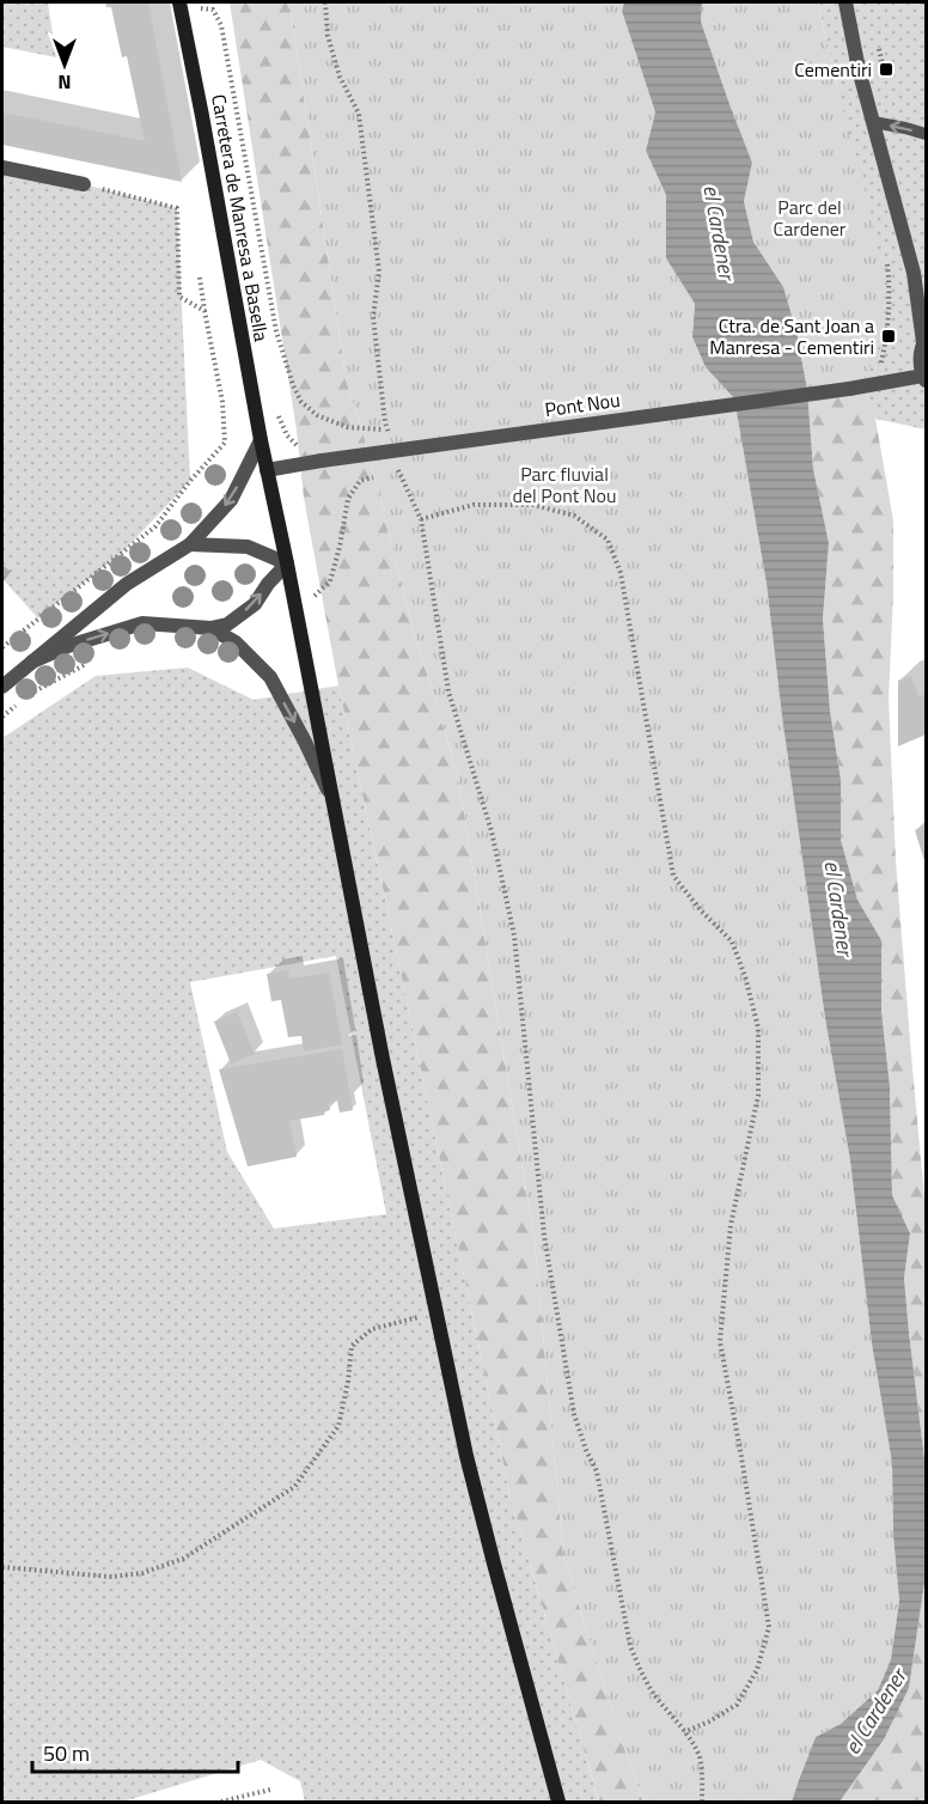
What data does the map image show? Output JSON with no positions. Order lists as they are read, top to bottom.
{
  "streets": {
    "main road": ["Carretera de Manresa a Basella"],
    "street": ["Pont Nou"]
  },
  "crossings": [
    ["Carretera de Manresa a Basella", "Pont Nou"]
  ],
  "water": ["el Cardener"],
  "parks": ["Parc del Cardener", "Parc fluvial del Pont Nou"],
  "places": {
    "transit": ["Cementiri", "Ctra. de Sant Joan a Manresa - Cementiri"]
  },
  "scale_bar": "50 m",
  "north": "bottom"
}
